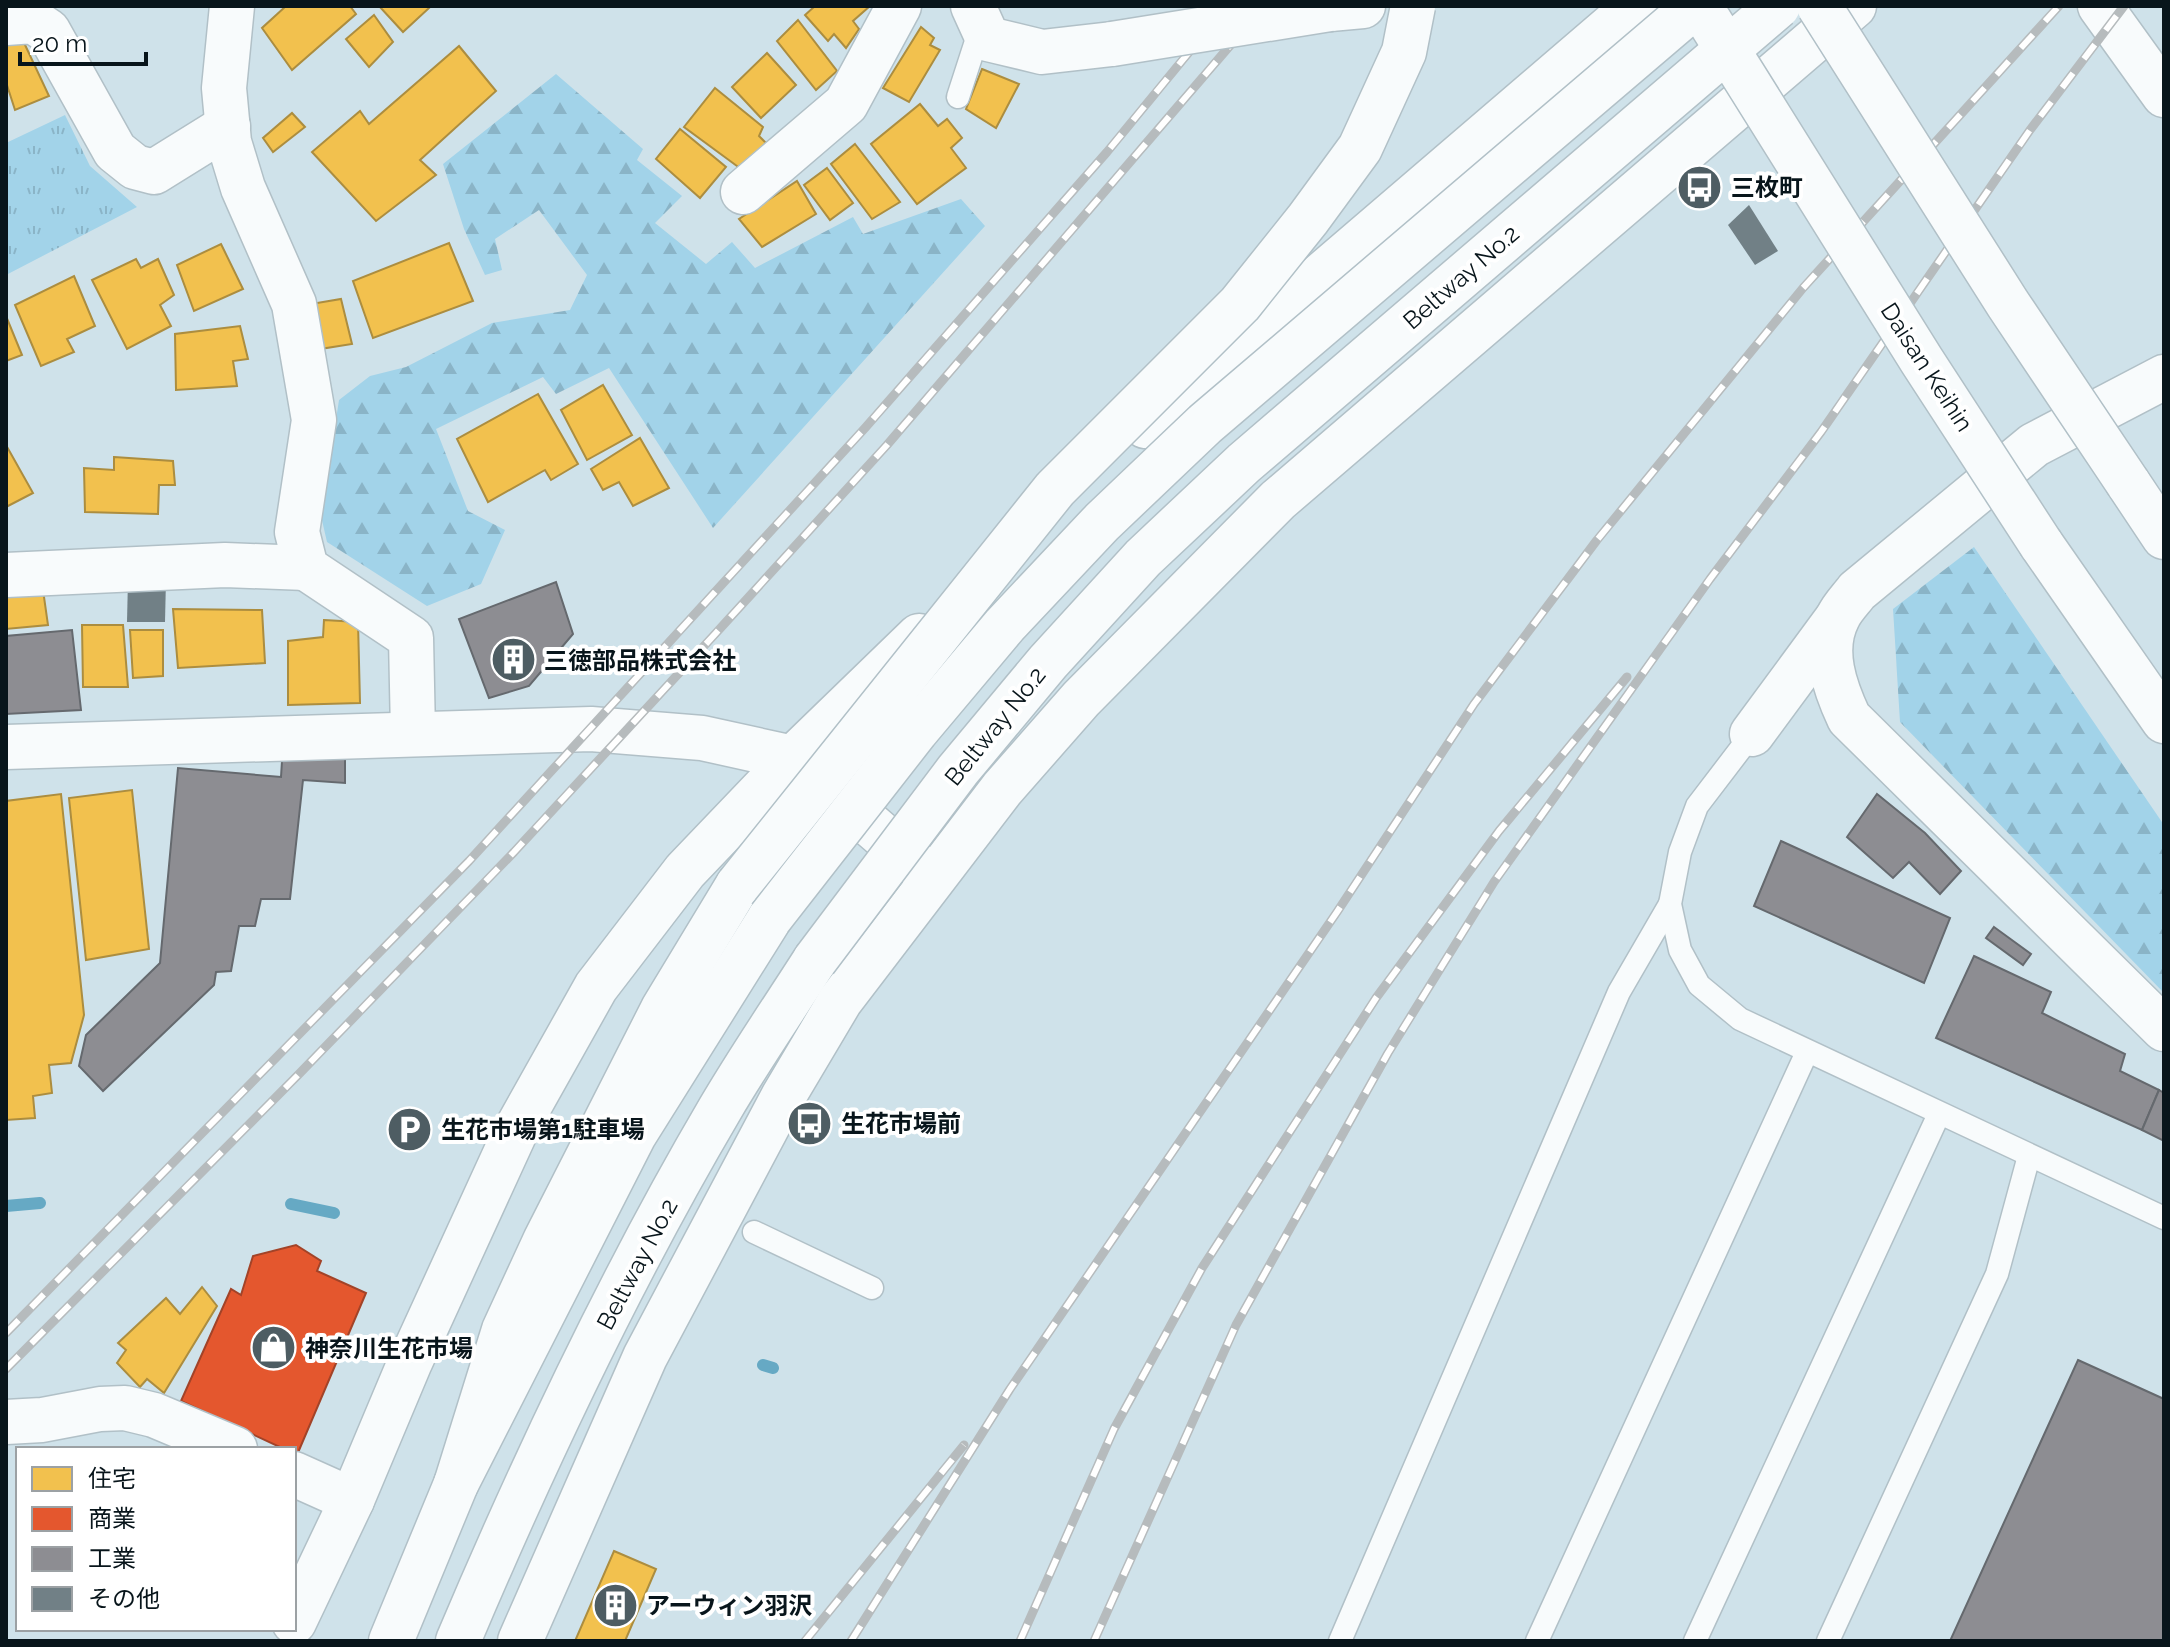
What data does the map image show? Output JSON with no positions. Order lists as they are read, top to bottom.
{
  "streets": {
    "main road": ["Beltway No.2", "Daisan Keihin"]
  },
  "places": {
    "bus stop": ["三枚町", "生花市場前"],
    "building": ["三徳部品株式会社", "アーウィン羽沢"],
    "parking": ["生花市場第1駐車場"],
    "shop": ["神奈川生花市場"]
  },
  "legend": [
    "住宅",
    "商業",
    "工業",
    "その他"
  ],
  "scale_bar": "20 m"
}
